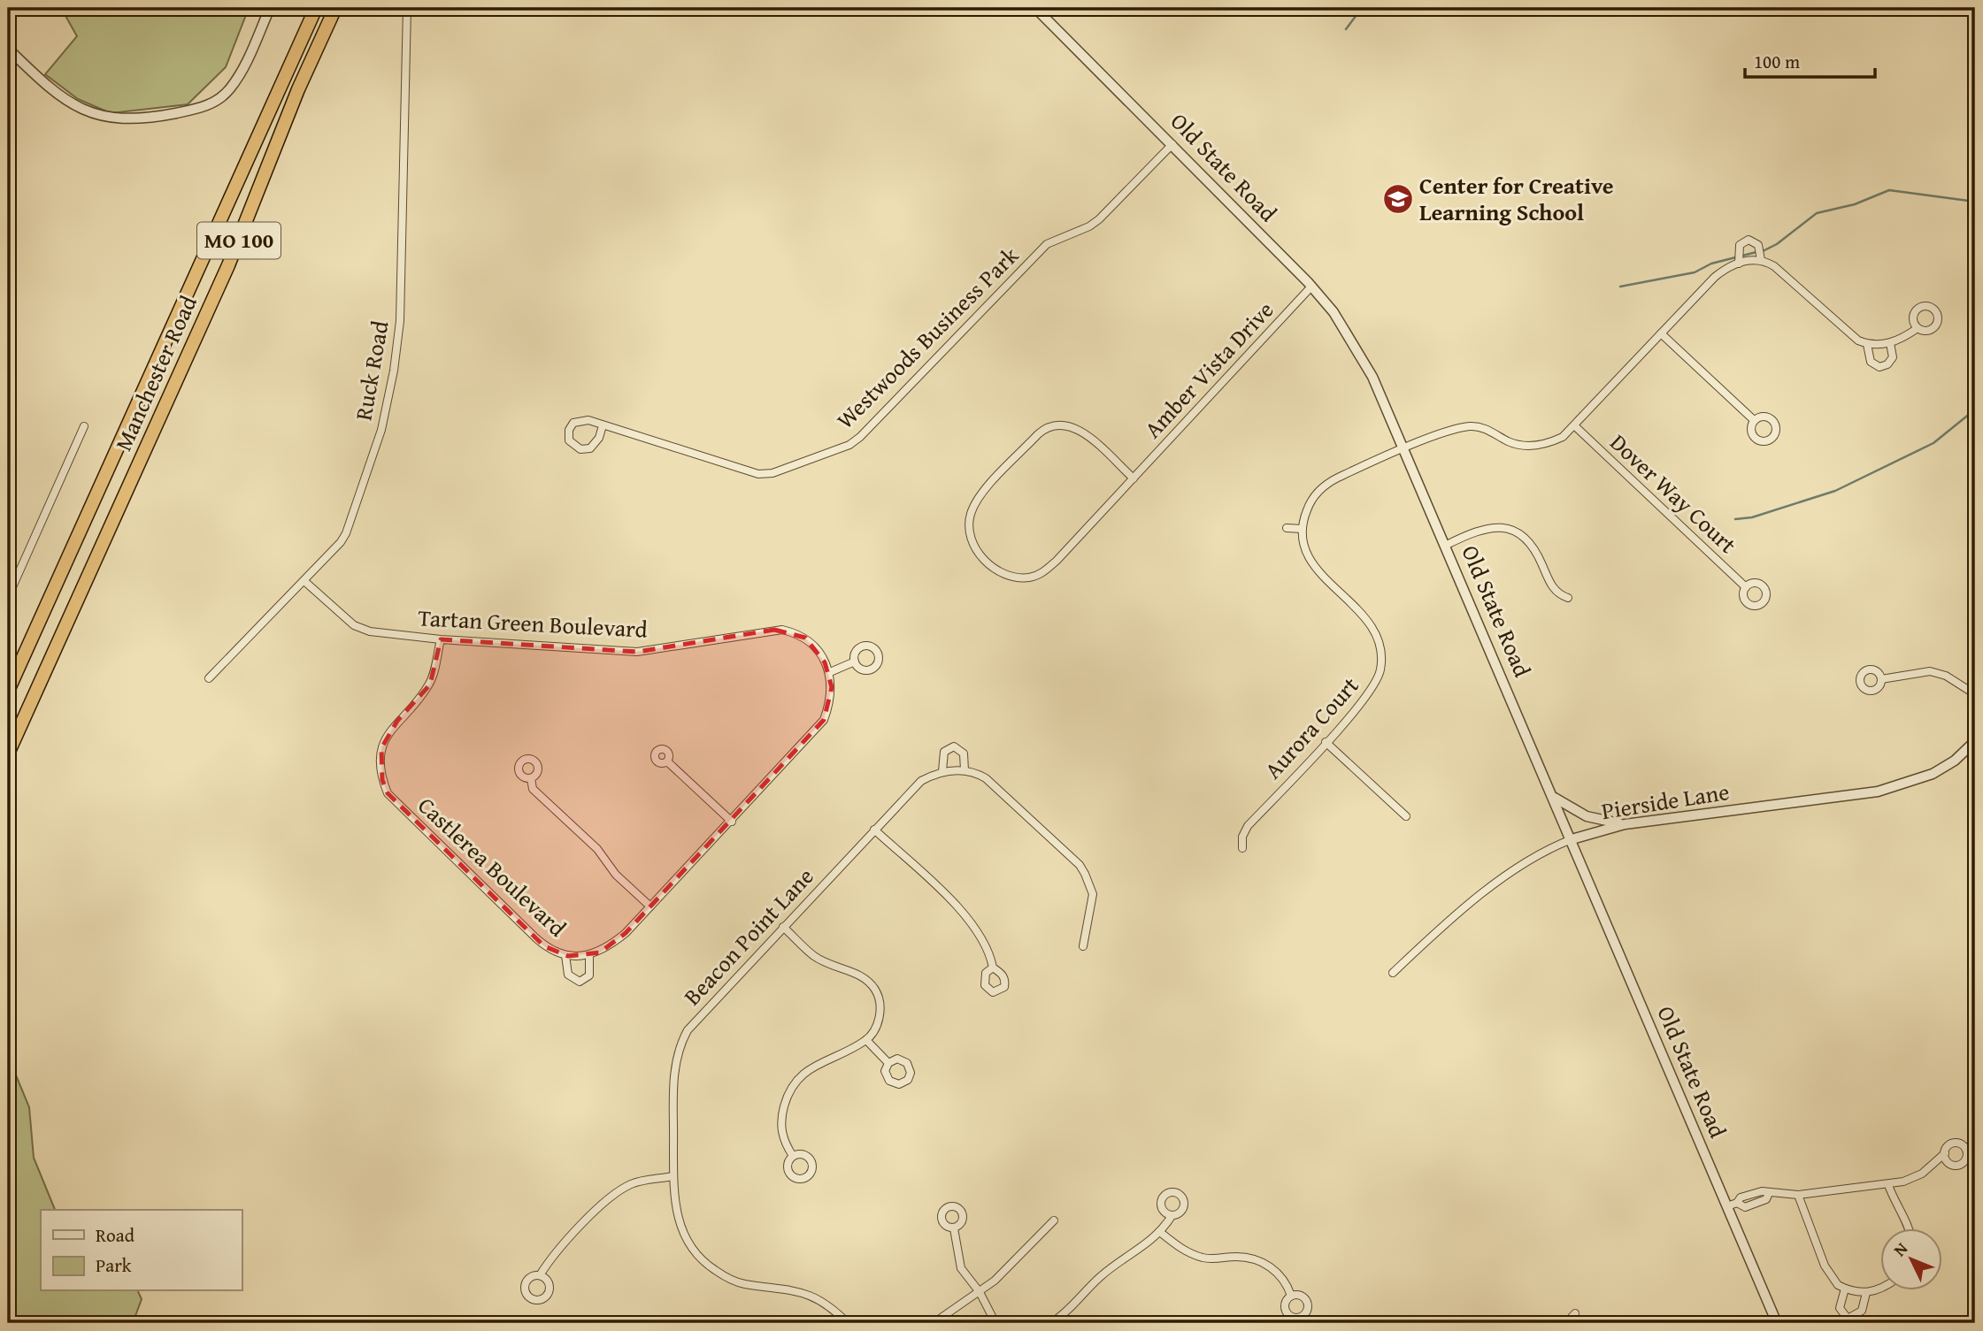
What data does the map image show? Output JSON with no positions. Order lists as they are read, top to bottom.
{
  "streets": {
    "highway": ["MO 100", "Manchester Road"],
    "street": [
      "Old State Road",
      "Westwoods Business Park",
      "Amber Vista Drive",
      "Ruck Road",
      "Dover Way Court",
      "Tartan Green Boulevard",
      "Aurora Court",
      "Pierside Lane",
      "Castlerea Boulevard",
      "Beacon Point Lane"
    ]
  },
  "crossings": [
    ["Old State Road", "Westwoods Business Park"],
    ["Old State Road", "Amber Vista Drive"],
    ["Old State Road", "Pierside Lane"],
    ["Ruck Road", "Tartan Green Boulevard"],
    ["Tartan Green Boulevard", "Castlerea Boulevard"]
  ],
  "places": {
    "school or university": ["Center for Creative Learning School"]
  },
  "legend": ["Road", "Park"],
  "scale_bar": "100 m",
  "north": "top left"
}
